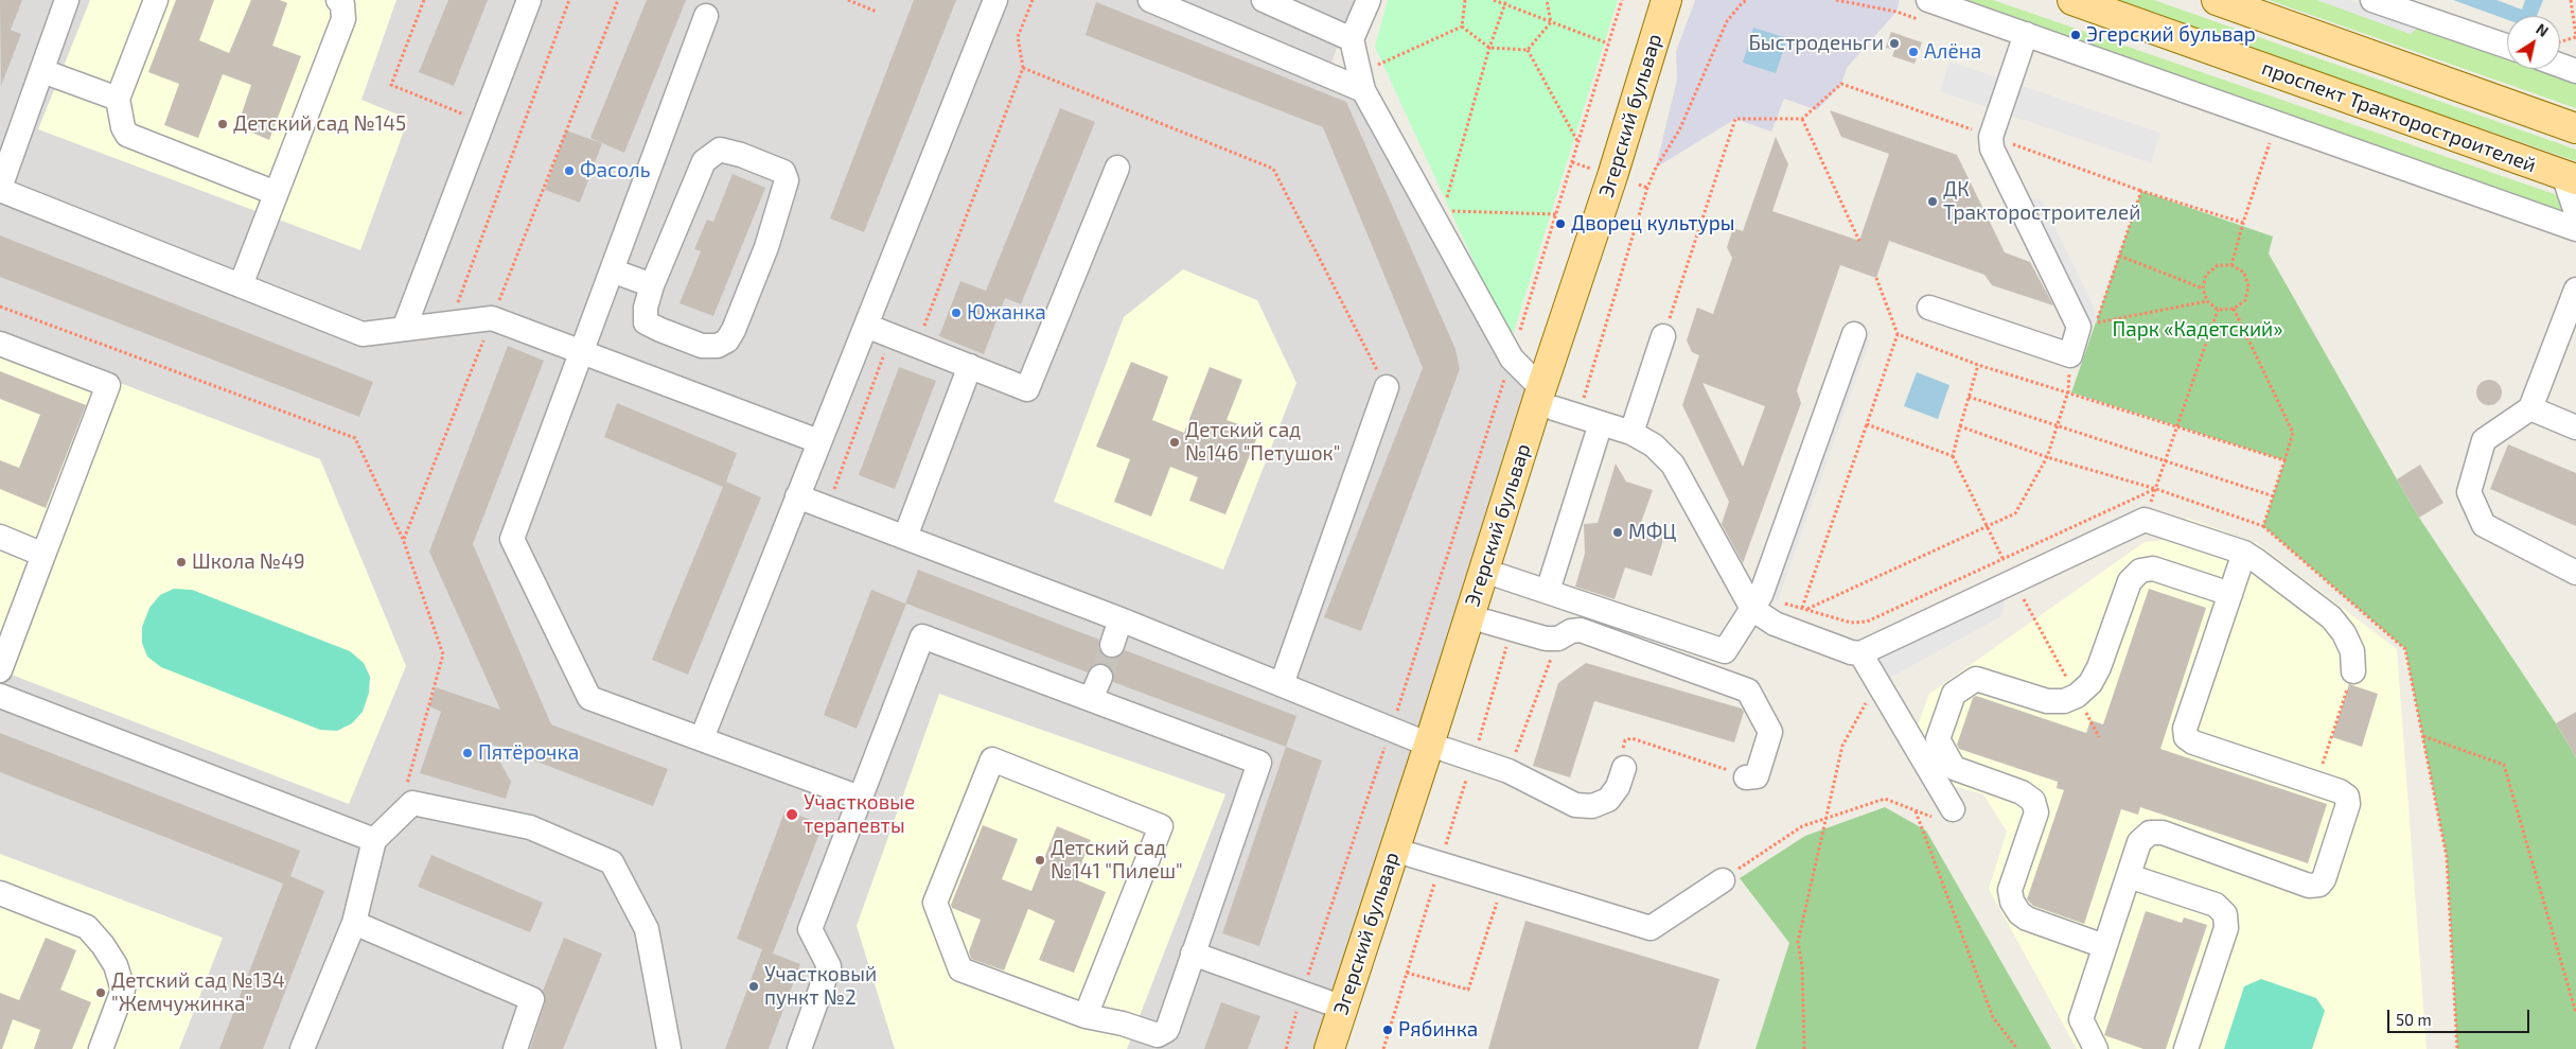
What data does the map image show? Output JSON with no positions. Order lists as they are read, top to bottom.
{
  "streets": {
    "main road": ["Эгерский бульвар", "проспект Тракторостроителей"]
  },
  "parks": ["Парк «Кадетский»"],
  "places": [
    "Эгерский бульвар",
    "Быстроденьги",
    "Алёна",
    "Детский сад №145",
    "Фасоль",
    "ДК Тракторостроителей",
    "Дворец культуры",
    "Южанка",
    "Детский сад №146 \"Петушок\"",
    "МФЦ",
    "Школа №49",
    "Пятёрочка",
    "Участковые терапевты",
    "Детский сад №141 \"Пилеш\"",
    "Участковый пункт №2",
    "Детский сад №134 \"Жемчужинка\"",
    "Рябинка"
  ],
  "scale_bar": "50 m",
  "north": "top right"
}
